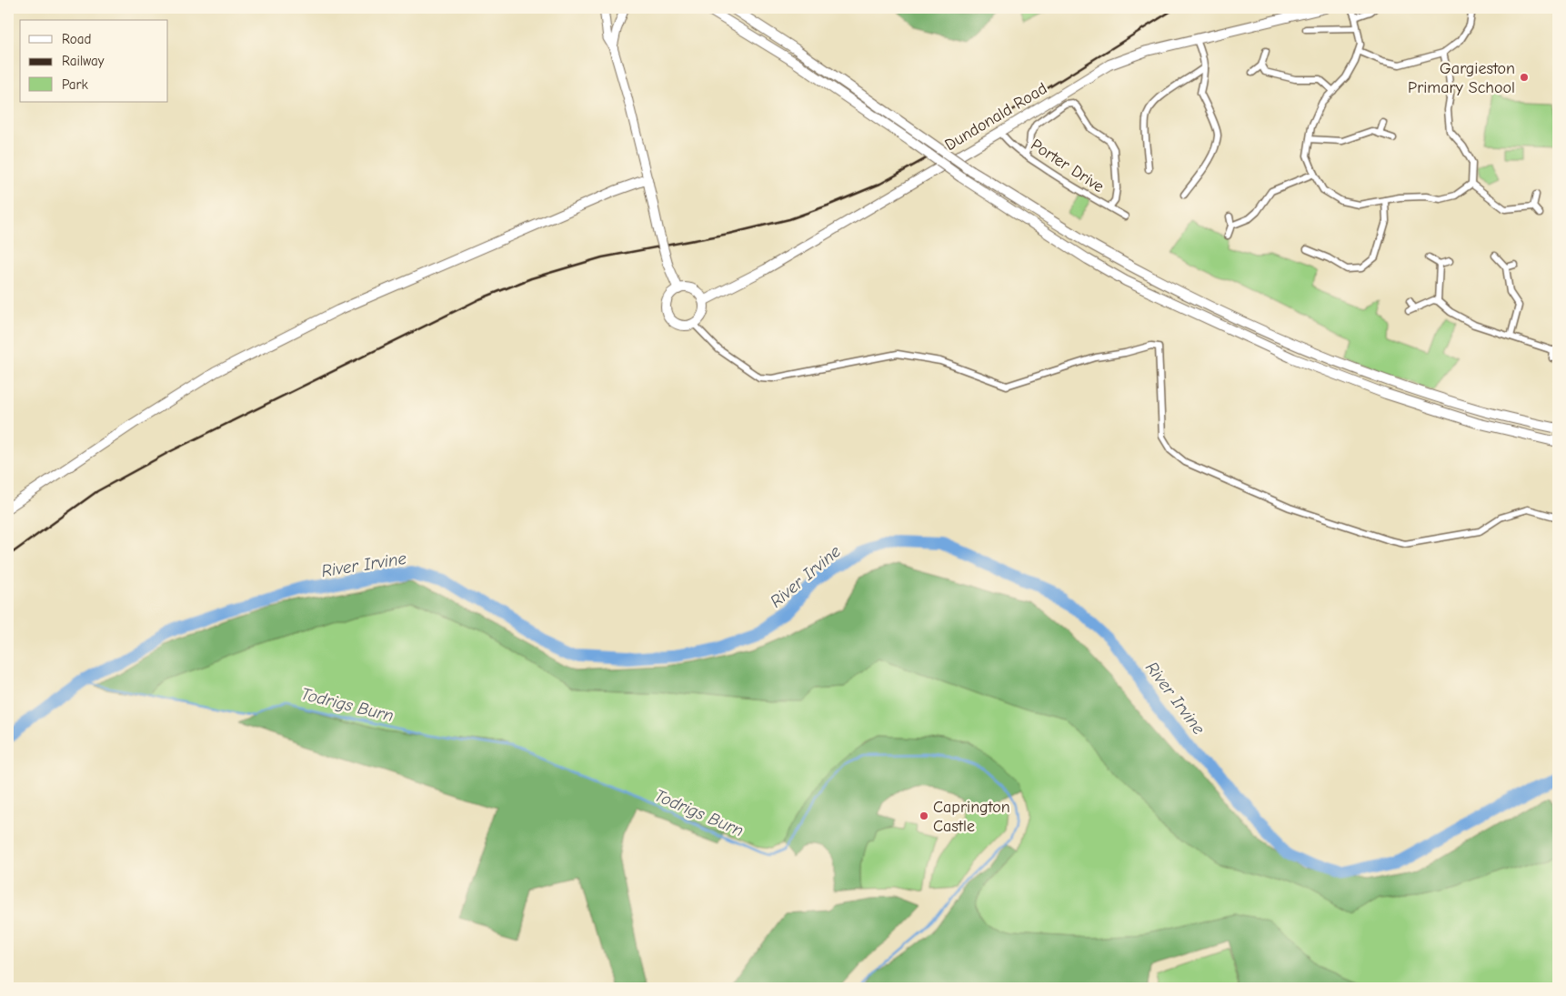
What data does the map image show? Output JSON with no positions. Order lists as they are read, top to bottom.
{
  "streets": {
    "main road": ["Dundonald Road"],
    "street": ["Porter Drive"]
  },
  "crossings": [
    ["Dundonald Road", "Porter Drive"]
  ],
  "water": ["River Irvine", "Todrigs Burn"],
  "places": ["Gargieston Primary School", "Caprington Castle"],
  "legend": ["Road", "Railway", "Park"]
}
